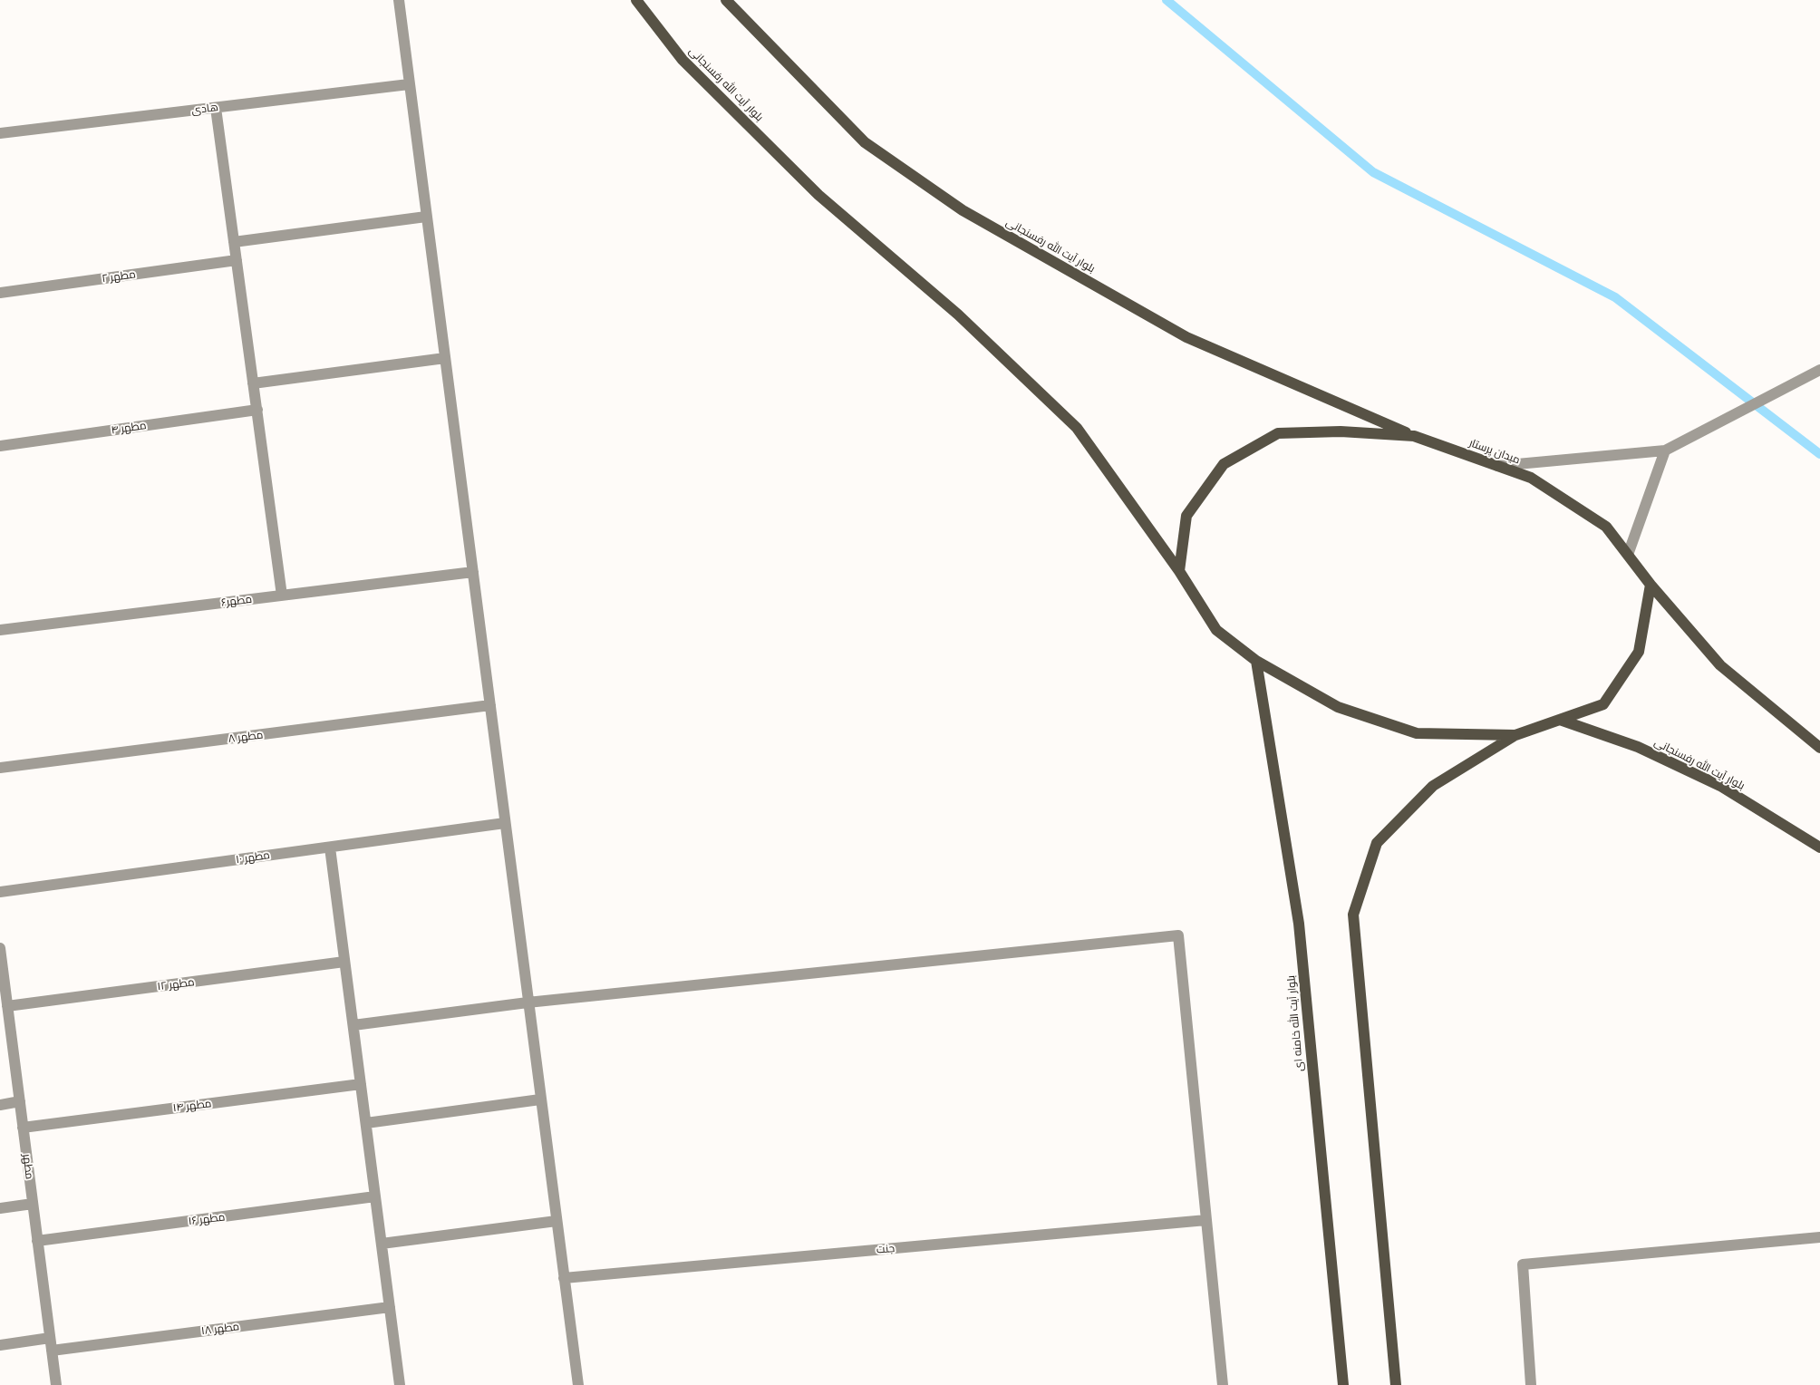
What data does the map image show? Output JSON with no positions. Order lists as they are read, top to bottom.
{
  "streets": {
    "main road": ["بلوار آیت الله رفسنجانی", "میدان پرستار", "بلوار آیت الله خامنه ای"],
    "street": [
      "هادی",
      "مطهر ۲",
      "مطهر ۴",
      "مطهر۶",
      "مطهر ۸",
      "مطهر ۱۰",
      "مطهر ۱۲",
      "مطهر ۱۴",
      "مطهر",
      "مطهر ۱۶",
      "جنت",
      "مطهر ۱۸"
    ]
  },
  "crossings": [
    ["بلوار آیت الله رفسنجانی", "میدان پرستار"],
    ["مطهر ۱۲", "مطهر"],
    ["مطهر ۱۴", "مطهر"],
    ["مطهر", "مطهر ۱۶"],
    ["مطهر", "مطهر ۱۸"]
  ]
}
